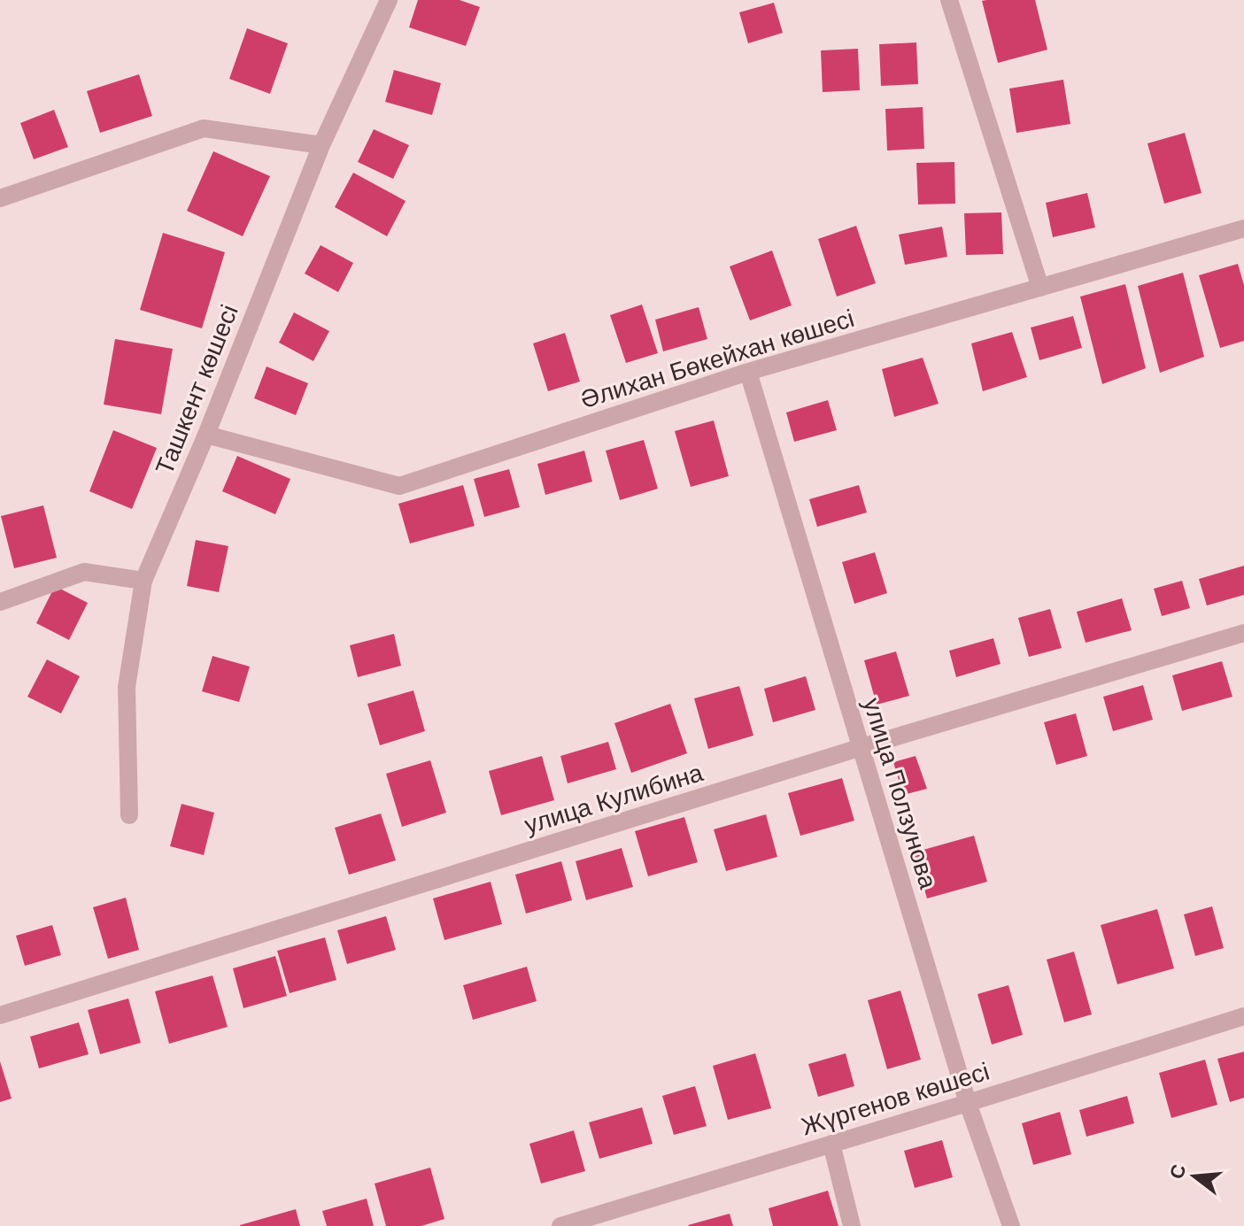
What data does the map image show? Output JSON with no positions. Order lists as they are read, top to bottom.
{
  "streets": {
    "street": [
      "Әлихан Бөкейхан көшесі",
      "Ташкент көшесі",
      "улица Ползунова",
      "улица Кулибина",
      "Жүргенов көшесі"
    ]
  },
  "crossings": [
    ["Әлихан Бөкейхан көшесі", "Ташкент көшесі"],
    ["Әлихан Бөкейхан көшесі", "улица Ползунова"],
    ["улица Ползунова", "улица Кулибина"],
    ["улица Ползунова", "Жүргенов көшесі"]
  ],
  "north": "left"
}
